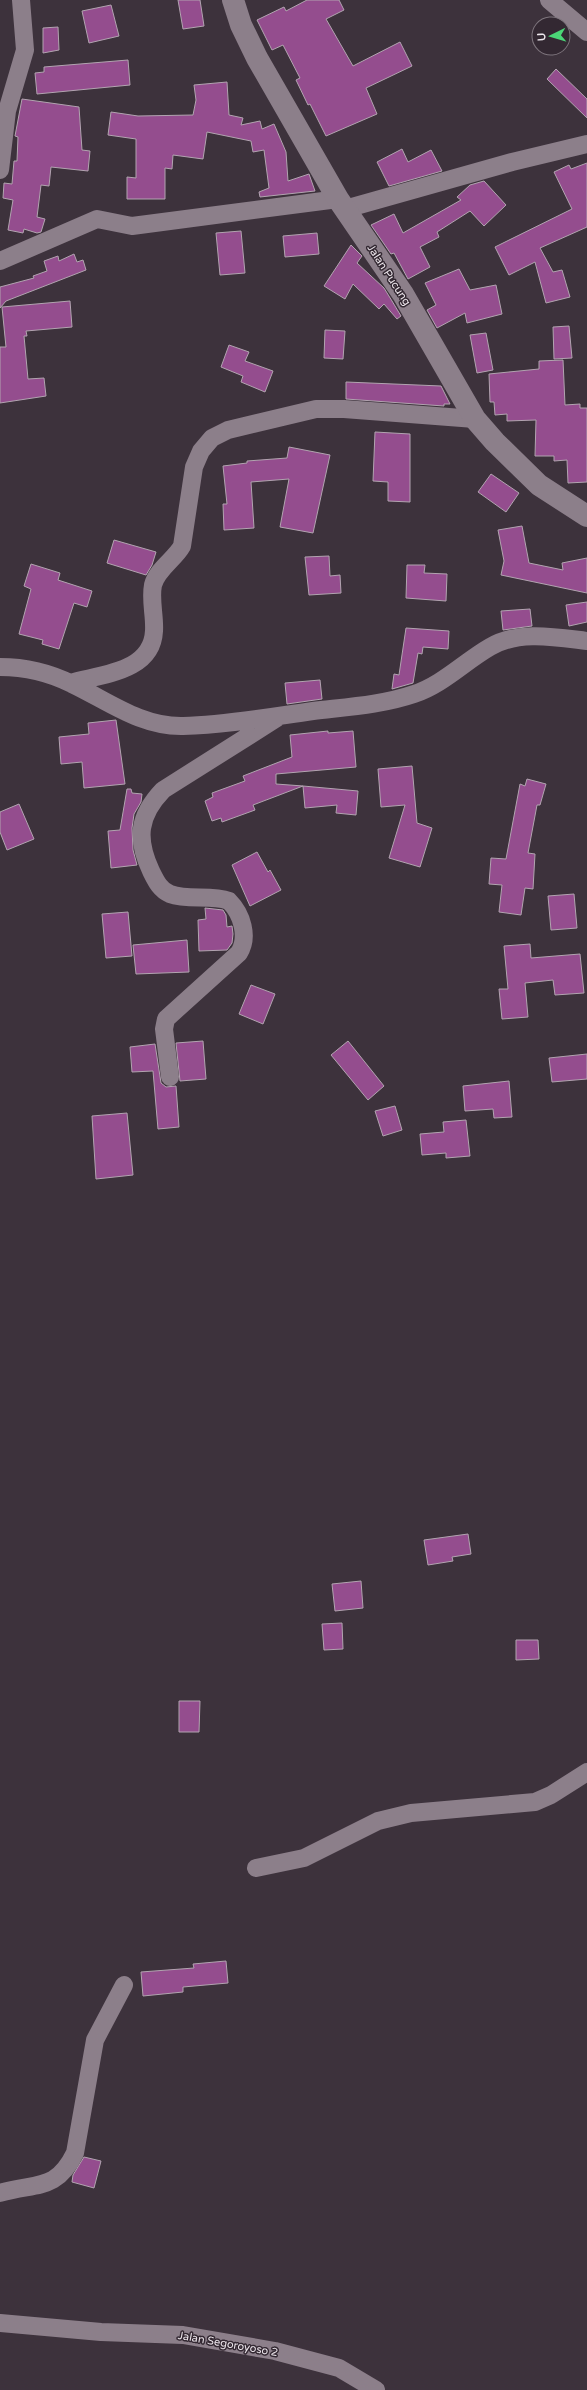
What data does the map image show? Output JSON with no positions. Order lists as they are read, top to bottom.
{
  "streets": {
    "main road": ["Jalan Pucung"],
    "street": ["Jalan Segoroyoso 2"]
  },
  "north": "left"
}
